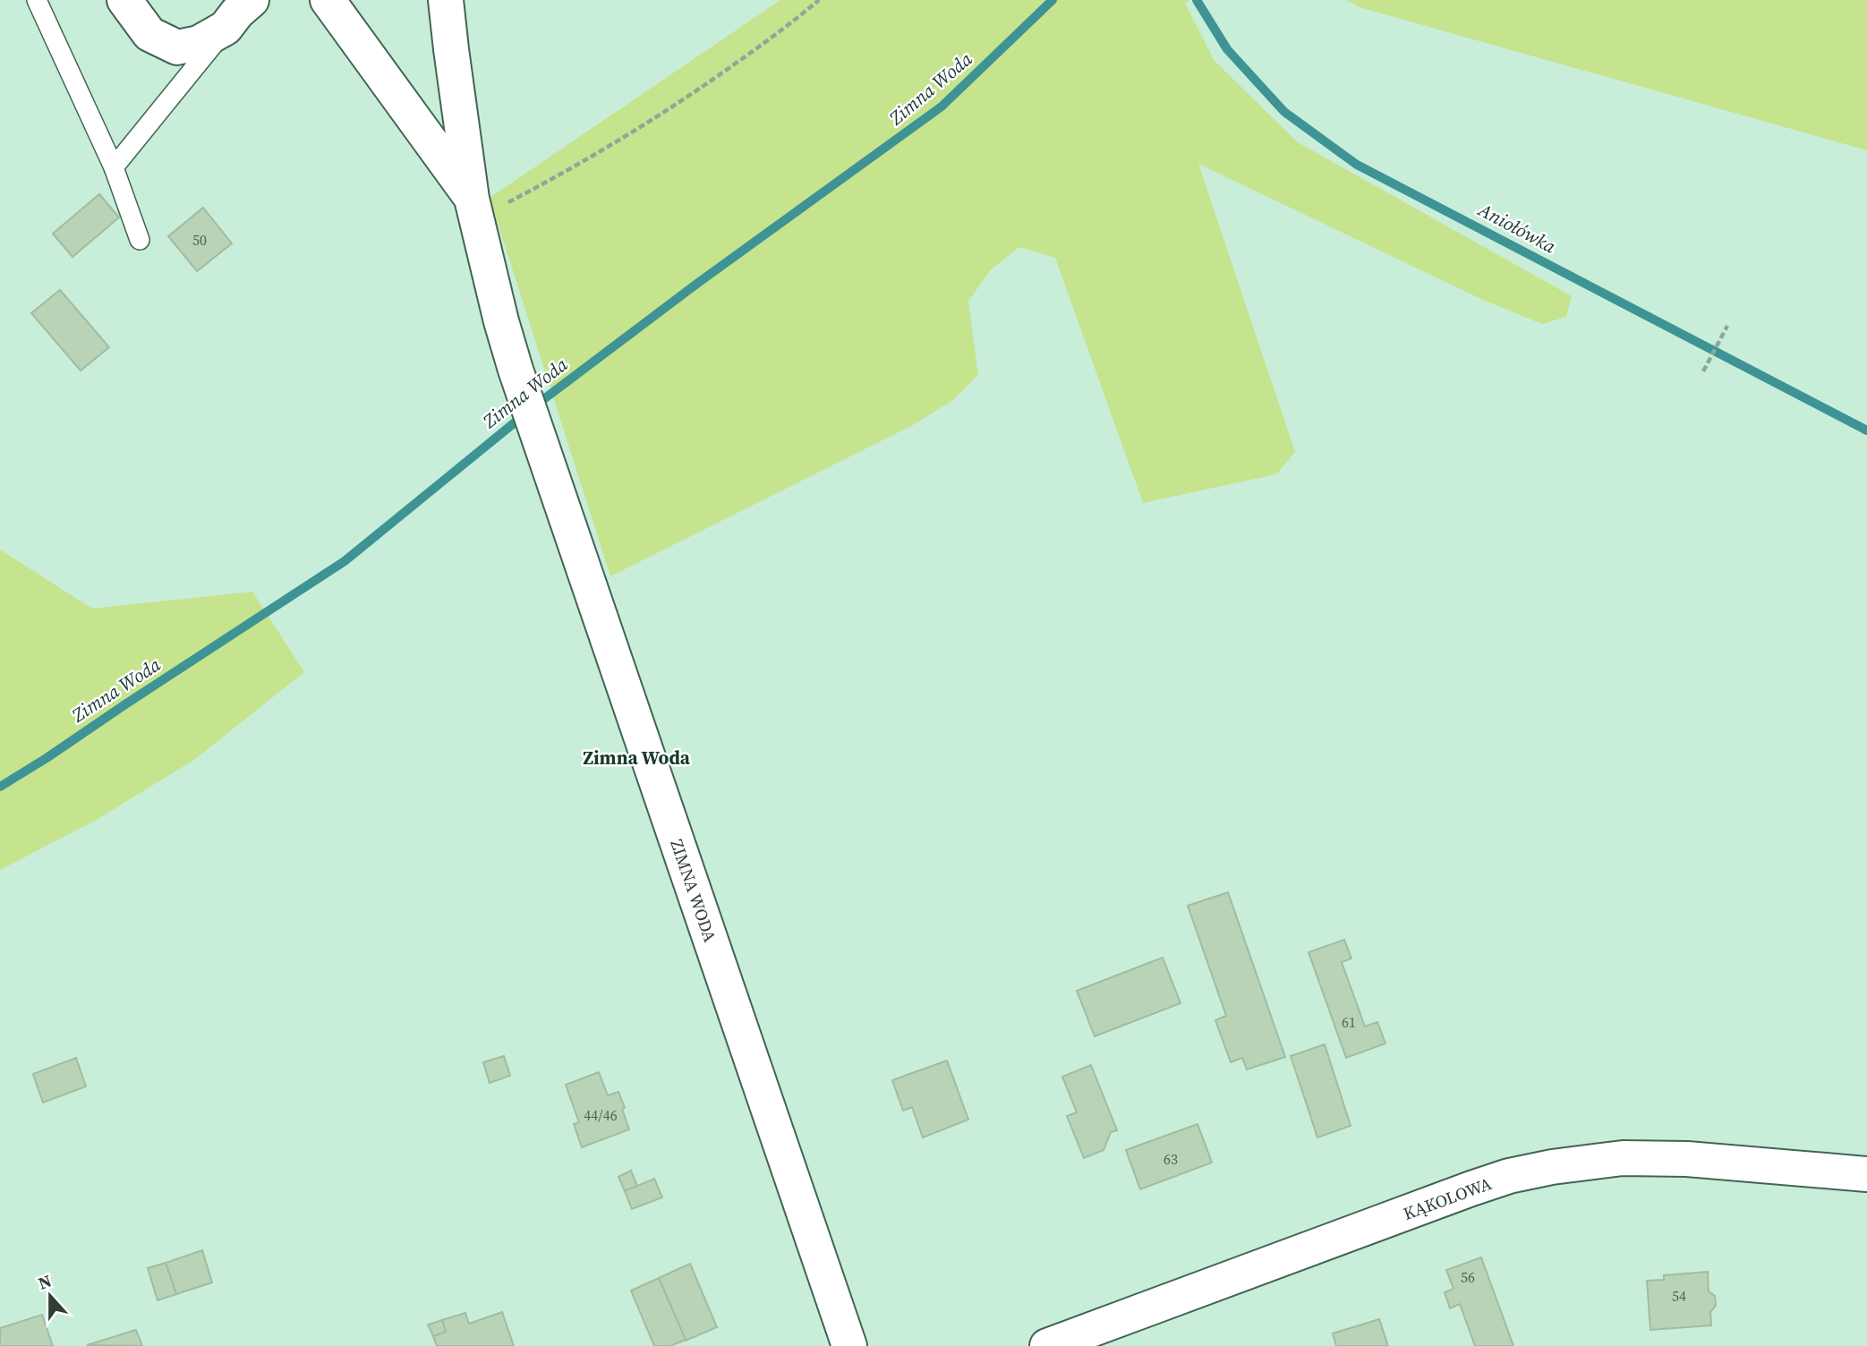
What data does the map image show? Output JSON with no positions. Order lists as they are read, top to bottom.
{
  "streets": {
    "street": ["ZIMNA WODA", "KĄKOLOWA"]
  },
  "districts": ["Zimna Woda"],
  "water": ["Zimna Woda", "Aniołówka"],
  "house_numbers": [
    "50",
    "61",
    "44/46",
    "63",
    "56",
    "54"
  ],
  "north": "top"
}
